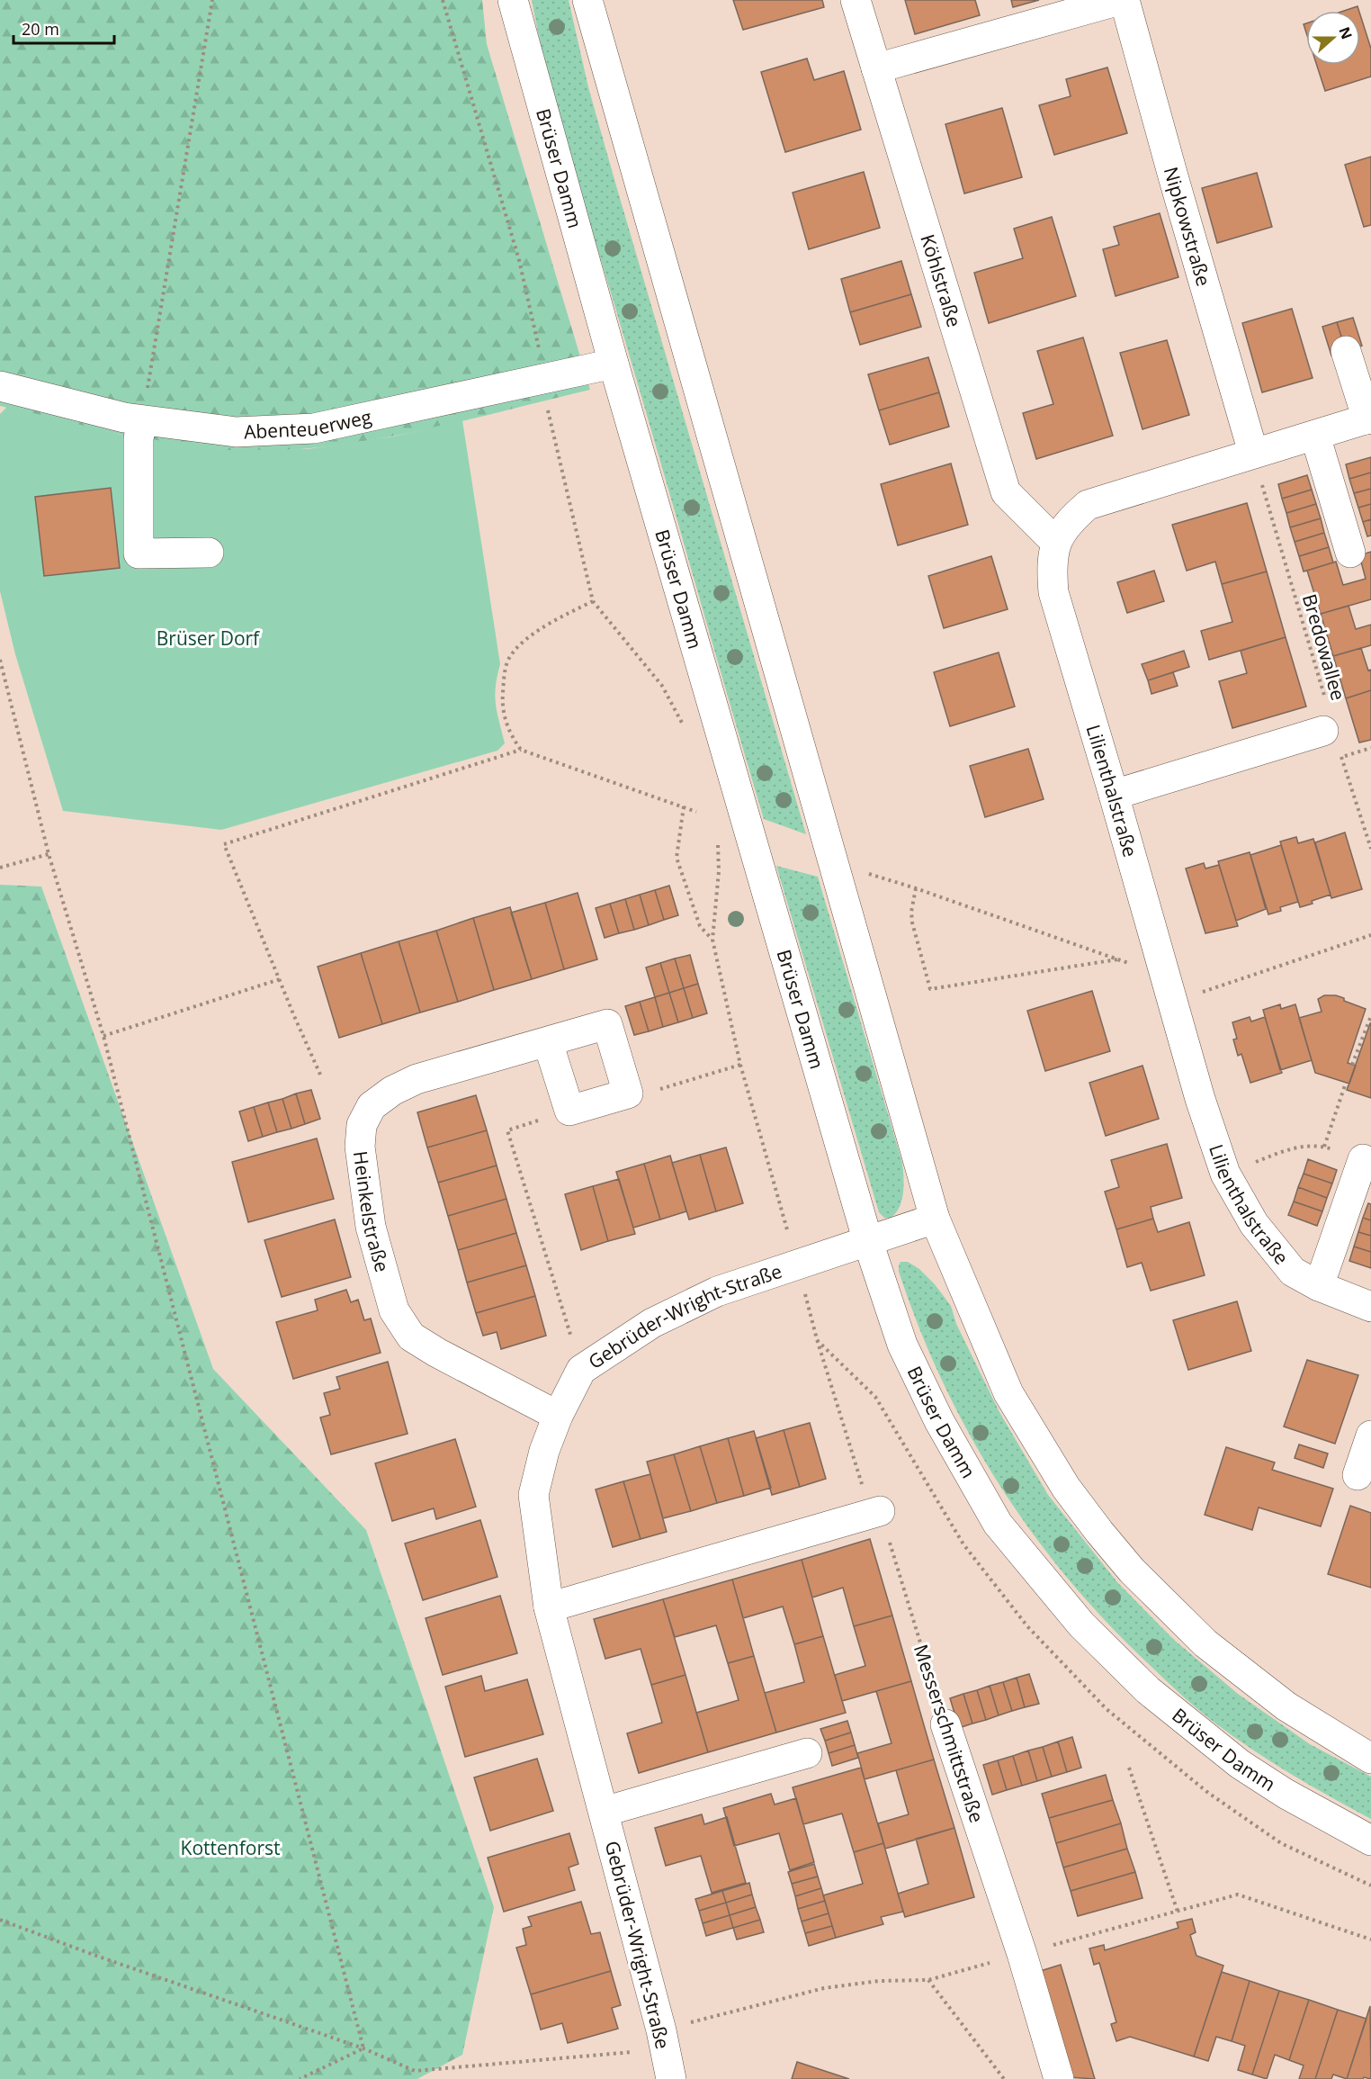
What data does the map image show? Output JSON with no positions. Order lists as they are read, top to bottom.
{
  "streets": {
    "street": [
      "Brüser Damm",
      "Nipkowstraße",
      "Köhlstraße",
      "Abenteuerweg",
      "Lilienthalstraße",
      "Heinkelstraße",
      "Gebrüder-Wright-Straße",
      "Messerschmittstraße"
    ],
    "path": ["Bredowallee"]
  },
  "crossings": [
    ["Brüser Damm", "Abenteuerweg"],
    ["Brüser Damm", "Gebrüder-Wright-Straße"],
    ["Nipkowstraße", "Köhlstraße"],
    ["Nipkowstraße", "Bredowallee"],
    ["Nipkowstraße", "Lilienthalstraße"],
    ["Köhlstraße", "Lilienthalstraße"],
    ["Bredowallee", "Lilienthalstraße"],
    ["Heinkelstraße", "Gebrüder-Wright-Straße"]
  ],
  "parks": ["Brüser Dorf", "Kottenforst"],
  "scale_bar": "20 m",
  "north": "right"
}
